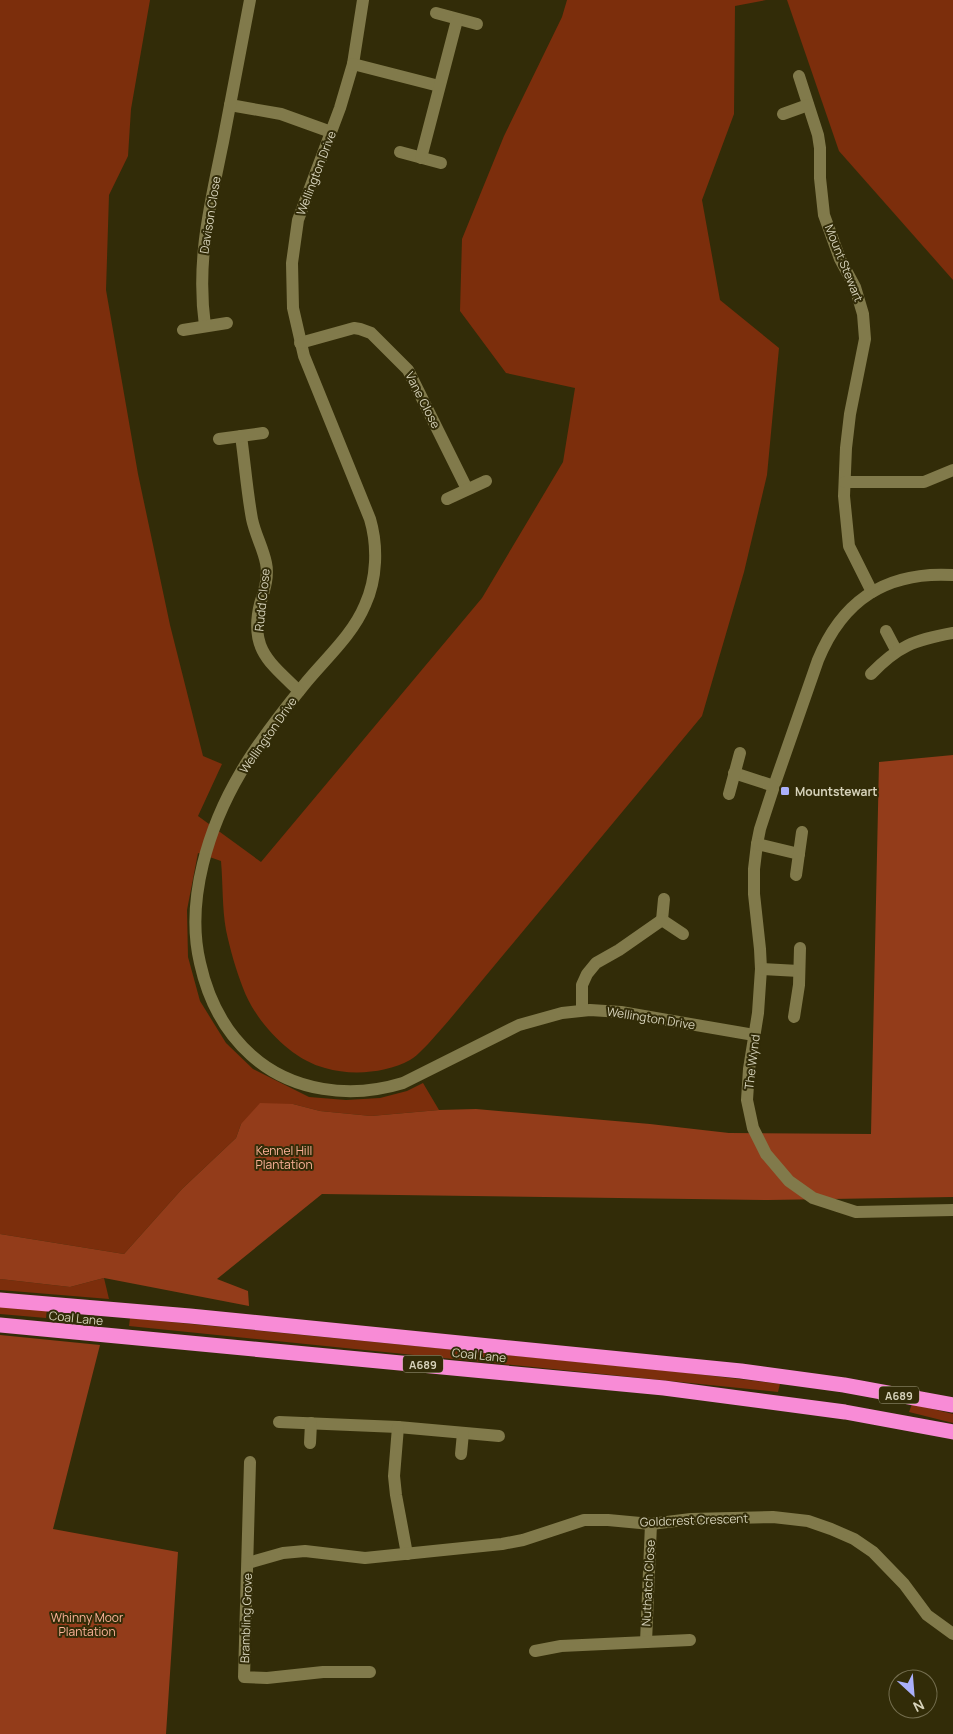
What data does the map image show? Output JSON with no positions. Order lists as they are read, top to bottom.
{
  "streets": {
    "highway": ["Coal Lane", "A689"],
    "street": [
      "Wellington Drive",
      "Davison Close",
      "Mount Stewart",
      "Vane Close",
      "Rudd Close",
      "The Wynd",
      "Goldcrest Crescent",
      "Nuthatch Close",
      "Brambling Grove"
    ]
  },
  "crossings": [
    ["Wellington Drive", "Vane Close"],
    ["Wellington Drive", "Rudd Close"],
    ["Wellington Drive", "The Wynd"],
    ["Mount Stewart", "The Wynd"],
    ["Goldcrest Crescent", "Nuthatch Close"],
    ["Goldcrest Crescent", "Brambling Grove"]
  ],
  "parks": ["Kennel Hill Plantation", "Whinny Moor Plantation"],
  "places": {
    "transit": ["Mountstewart"]
  },
  "north": "bottom right"
}
